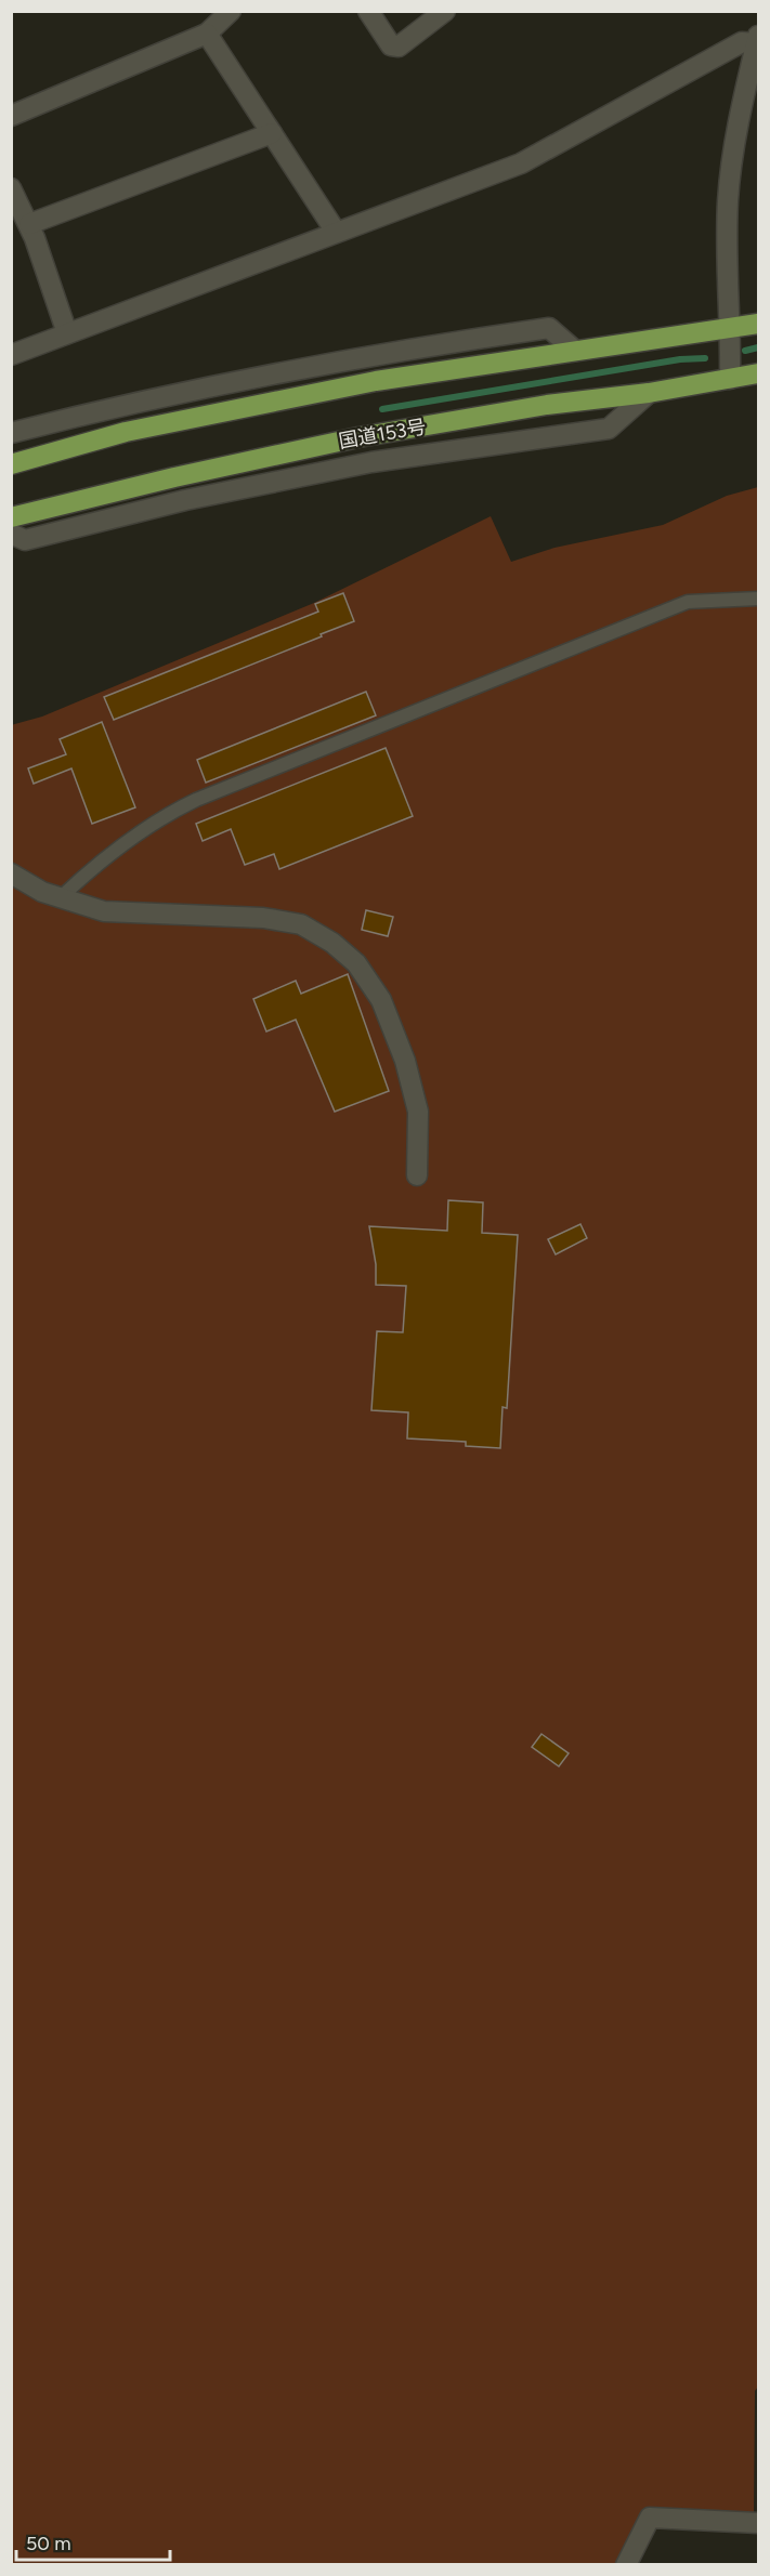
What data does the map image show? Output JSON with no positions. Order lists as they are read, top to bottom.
{
  "streets": {
    "highway": ["国道153号"]
  },
  "scale_bar": "50 m"
}
